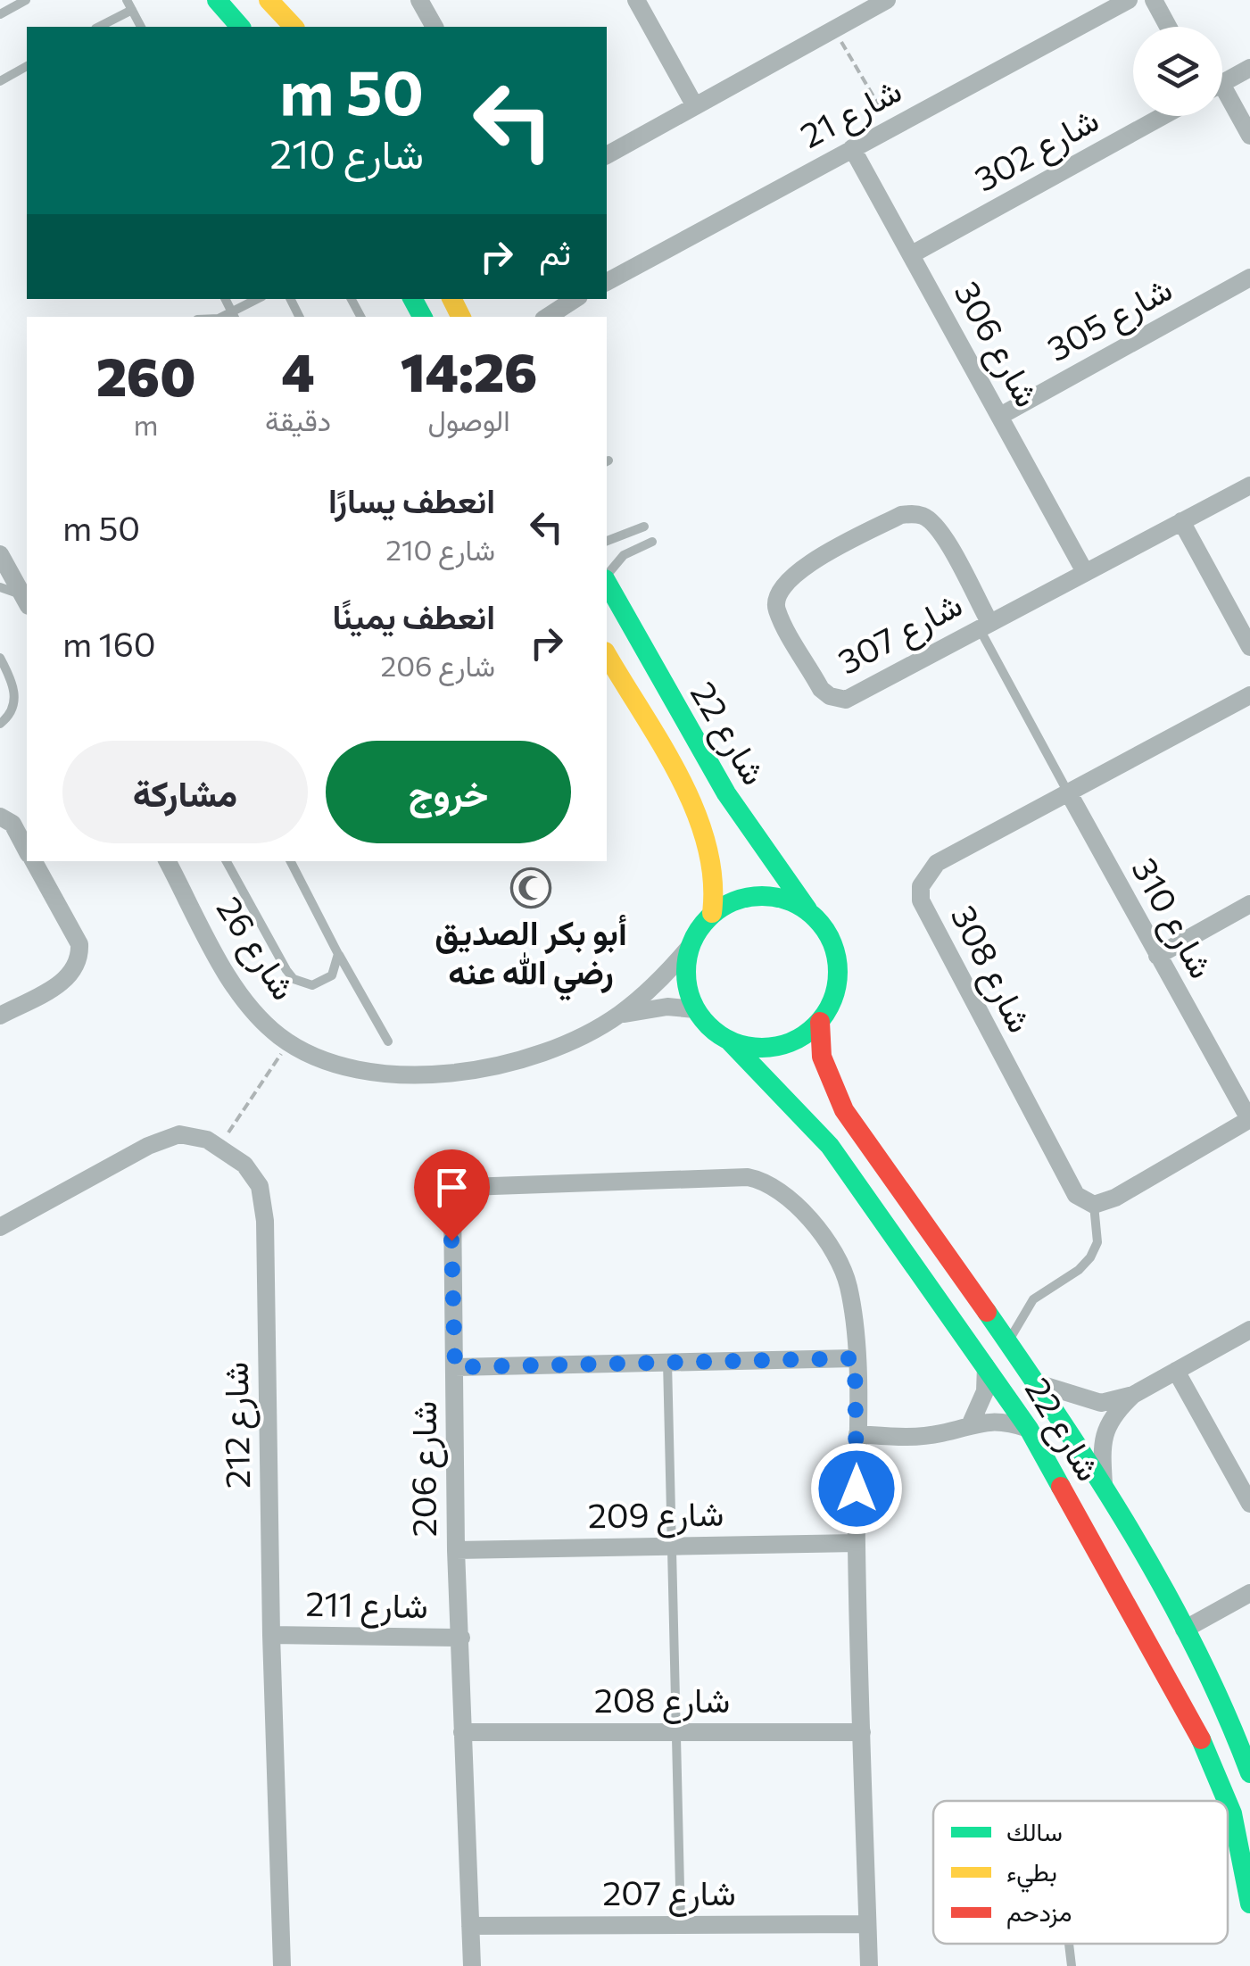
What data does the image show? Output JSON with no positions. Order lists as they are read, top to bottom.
{
  "streets": {
    "street": [
      "شارع 21",
      "شارع 302",
      "شارع 305",
      "شارع 306",
      "شارع 307",
      "شارع 22",
      "شارع 310",
      "شارع 26",
      "شارع 308",
      "شارع 212",
      "شارع 206",
      "شارع 209",
      "شارع 211",
      "شارع 208",
      "شارع 207"
    ]
  },
  "crossings": [
    ["شارع 21", "شارع 306"],
    ["شارع 302", "شارع 306"],
    ["شارع 305", "شارع 306"],
    ["شارع 306", "شارع 307"],
    ["شارع 22", "شارع 26"],
    ["شارع 310", "شارع 308"],
    ["شارع 212", "شارع 211"],
    ["شارع 206", "شارع 209"],
    ["شارع 206", "شارع 211"],
    ["شارع 206", "شارع 208"],
    ["شارع 206", "شارع 207"]
  ],
  "places": {
    "mosque": ["أبو بكر الصديق رضي الله عنه"]
  },
  "legend": ["سالك", "بطيء", "مزدحم"],
  "page": {
    "turn": ["50 m", "شارع 210"],
    "then": "ثم",
    "eta": [
      "14:26",
      "الوصول",
      "4",
      "دقيقة",
      "260",
      "m"
    ],
    "list": [
      {
        "name": "انعطف يسارًا",
        "note": "شارع 210",
        "value": "50 m"
      },
      {
        "name": "انعطف يمينًا",
        "note": "شارع 206",
        "value": "160 m"
      }
    ],
    "buttons": ["خروج", "مشاركة"]
  }
}
